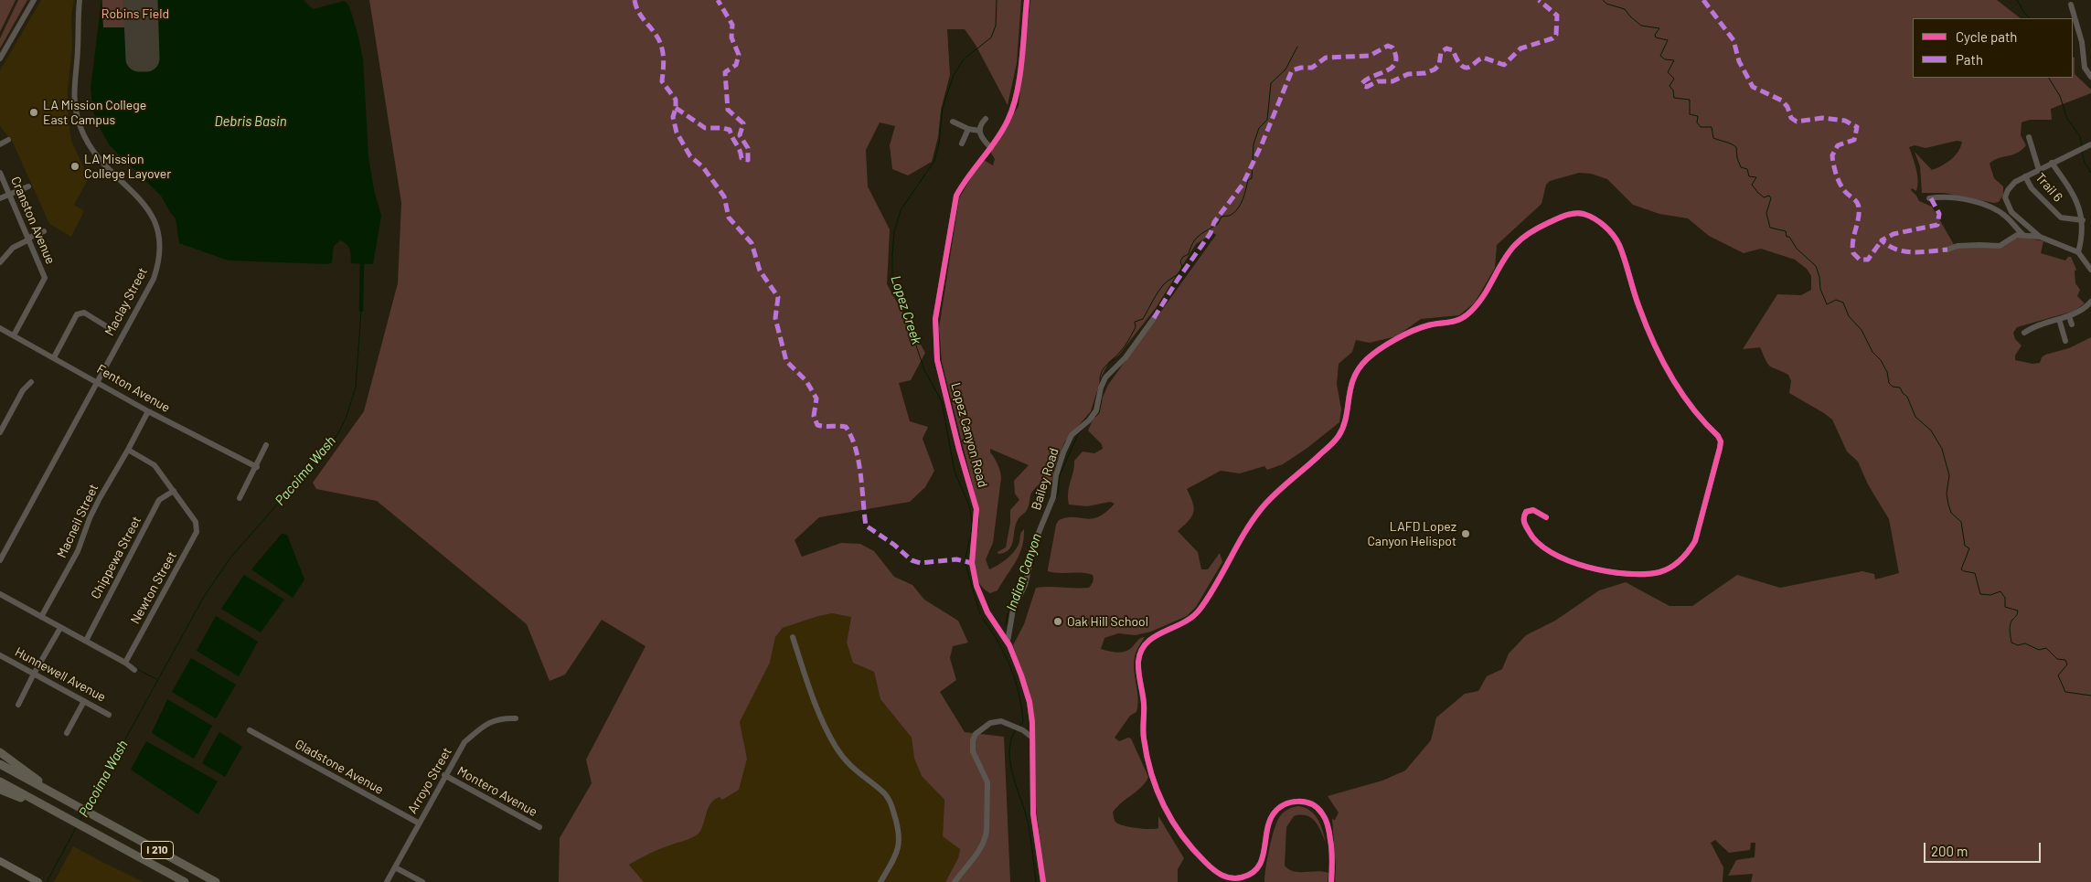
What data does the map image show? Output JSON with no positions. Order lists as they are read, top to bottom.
{
  "streets": {
    "highway": ["I 210"],
    "street": [
      "Trail 6",
      "Cranston Avenue",
      "Maclay Street",
      "Fenton Avenue",
      "Lopez Canyon Road",
      "Bailey Road",
      "Macneil Street",
      "Chippewa Street",
      "Newton Street",
      "Hunnewell Avenue",
      "Gladstone Avenue",
      "Arroyo Street",
      "Montero Avenue"
    ]
  },
  "crossings": [
    ["Cranston Avenue", "Fenton Avenue"],
    ["Maclay Street", "Fenton Avenue"],
    ["Fenton Avenue", "Macneil Street"],
    ["Lopez Canyon Road", "Bailey Road"],
    ["Chippewa Street", "Newton Street"],
    ["Gladstone Avenue", "Arroyo Street"],
    ["Arroyo Street", "Montero Avenue"]
  ],
  "water": [
    "Debris Basin",
    "Lopez Creek",
    "Pacoima Wash",
    "Indian Canyon"
  ],
  "parks": ["Robins Field"],
  "places": [
    "LA Mission College East Campus",
    "LA Mission College Layover",
    "LAFD Lopez Canyon Helispot",
    "Oak Hill School"
  ],
  "legend": ["Cycle path", "Path"],
  "scale_bar": "200 m"
}
